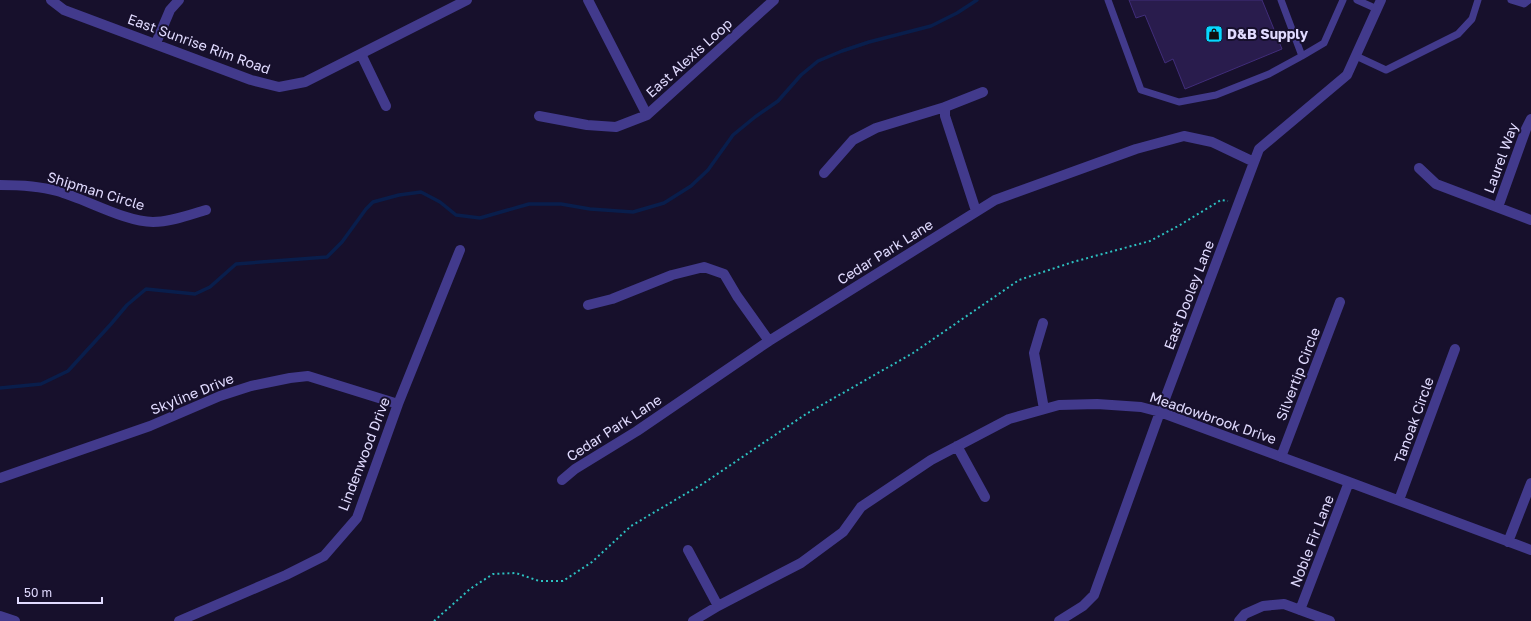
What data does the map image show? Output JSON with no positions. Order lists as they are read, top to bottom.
{
  "streets": {
    "street": [
      "East Sunrise Rim Road",
      "East Alexis Loop",
      "Laurel Way",
      "Shipman Circle",
      "Cedar Park Lane",
      "East Dooley Lane",
      "Silvertip Circle",
      "Skyline Drive",
      "Meadowbrook Drive",
      "Tanoak Circle",
      "Lindenwood Drive",
      "Noble Fir Lane"
    ]
  },
  "crossings": [
    ["Cedar Park Lane", "East Dooley Lane"],
    ["East Dooley Lane", "Meadowbrook Drive"],
    ["Silvertip Circle", "Meadowbrook Drive"],
    ["Skyline Drive", "Lindenwood Drive"],
    ["Meadowbrook Drive", "Tanoak Circle"],
    ["Meadowbrook Drive", "Noble Fir Lane"]
  ],
  "places": {
    "shop": ["D&B Supply"]
  },
  "scale_bar": "50 m"
}
